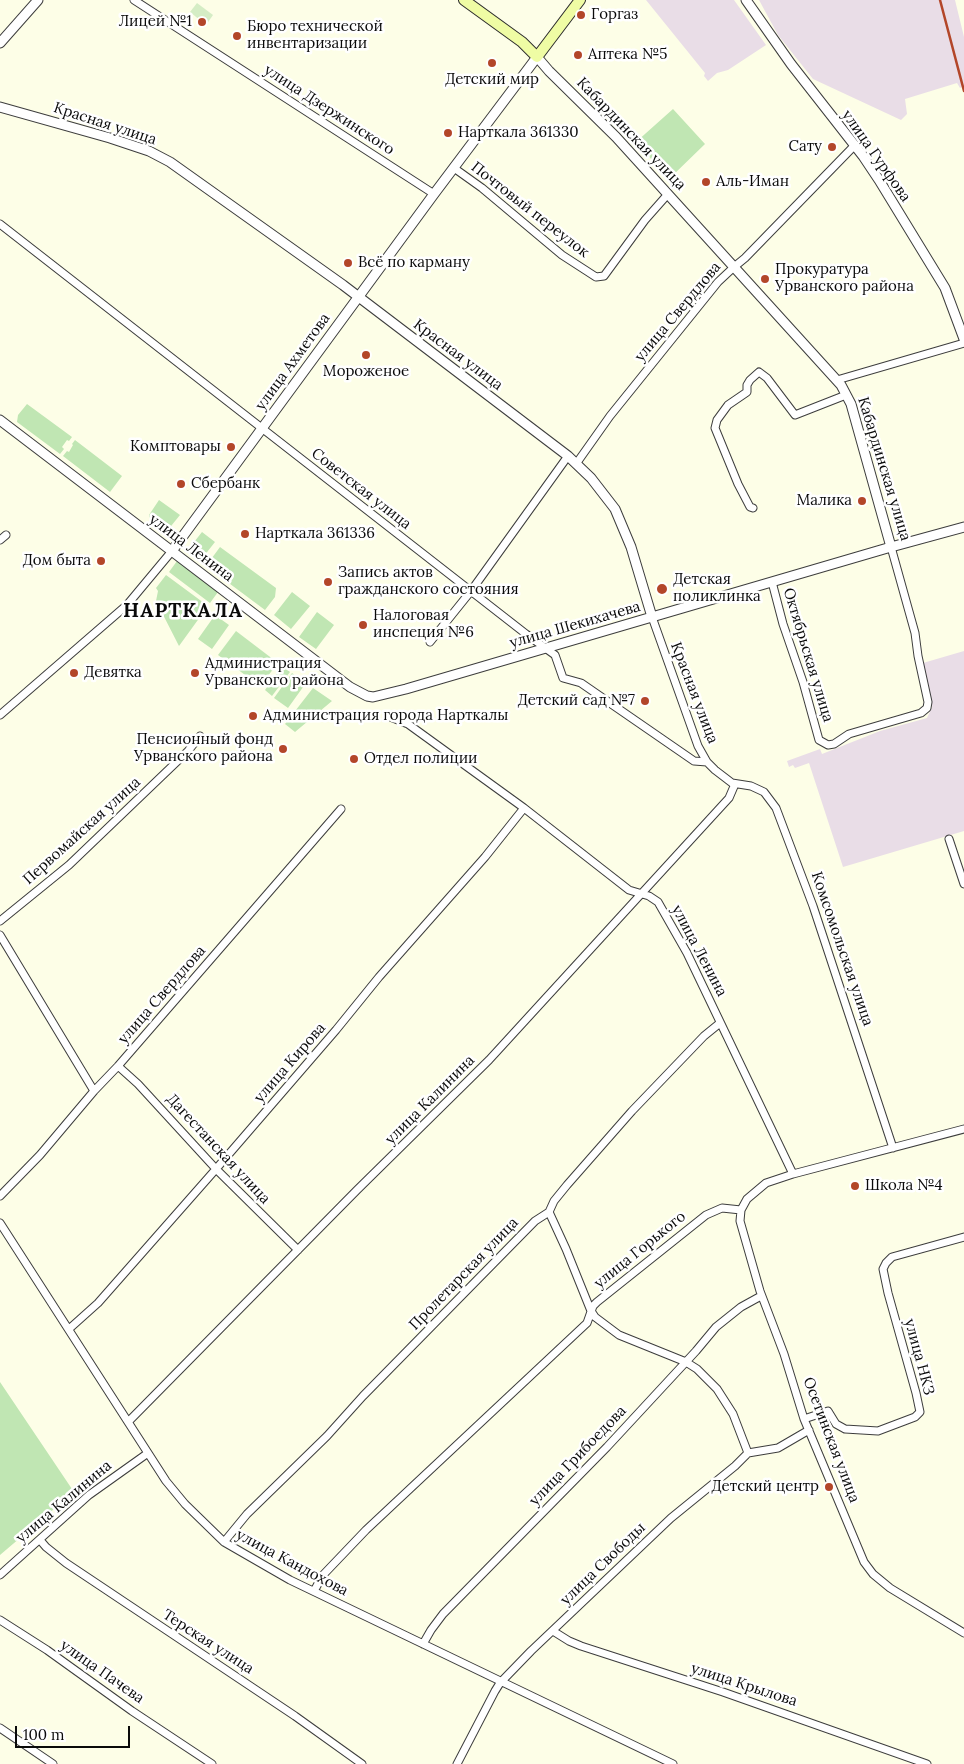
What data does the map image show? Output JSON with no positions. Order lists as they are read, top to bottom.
{
  "streets": {
    "main road": ["Кабардинская улица", "улица Ахметова"],
    "street": [
      "улица Дзержинского",
      "Красная улица",
      "улица Гурфова",
      "Почтовый переулок",
      "улица Свердлова",
      "Советская улица",
      "улица Ленина",
      "улица Шекихачева",
      "Октябрьская улица",
      "Первомайская улица",
      "Комсомольская улица",
      "улица Кирова",
      "улица Калинина",
      "Дагестанская улица",
      "улица Горького",
      "Пролетарская улица",
      "улица НКЗ",
      "Осетинская улица",
      "улица Грибоедова",
      "улица Кандохова",
      "улица Свободы",
      "Терская улица",
      "улица Пачева",
      "улица Крылова"
    ]
  },
  "crossings": [
    ["улица Дзержинского", "улица Ахметова"],
    ["Красная улица", "улица Свердлова"],
    ["Красная улица", "улица Ахметова"],
    ["Красная улица", "Советская улица"],
    ["Красная улица", "улица Шекихачева"],
    ["Красная улица", "Комсомольская улица"],
    ["Красная улица", "улица Калинина"],
    ["Кабардинская улица", "Почтовый переулок"],
    ["Кабардинская улица", "улица Свердлова"],
    ["Кабардинская улица", "улица Ахметова"],
    ["Кабардинская улица", "улица Шекихачева"],
    ["Кабардинская улица", "Октябрьская улица"],
    ["улица Гурфова", "улица Свердлова"],
    ["Почтовый переулок", "улица Ахметова"],
    ["улица Свердлова", "Дагестанская улица"],
    ["улица Ахметова", "Советская улица"],
    ["улица Ахметова", "улица Ленина"],
    ["Советская улица", "улица Шекихачева"],
    ["улица Ленина", "улица Шекихачева"],
    ["улица Ленина", "улица Кирова"],
    ["улица Ленина", "улица Калинина"],
    ["улица Ленина", "Пролетарская улица"],
    ["улица Шекихачева", "Октябрьская улица"],
    ["Комсомольская улица", "улица Калинина"],
    ["улица Кирова", "Дагестанская улица"],
    ["улица Кирова", "улица Кандохова"],
    ["улица Калинина", "Дагестанская улица"],
    ["улица Калинина", "улица Кандохова"],
    ["улица Калинина", "Терская улица"],
    ["улица Горького", "Осетинская улица"],
    ["улица Горького", "улица Кандохова"],
    ["Пролетарская улица", "улица Кандохова"],
    ["улица НКЗ", "Осетинская улица"],
    ["Осетинская улица", "улица Грибоедова"],
    ["улица Грибоедова", "улица Кандохова"],
    ["улица Кандохова", "улица Свободы"],
    ["улица Свободы", "улица Крылова"]
  ],
  "districts": ["НАРТКАЛА"],
  "places": [
    "Горгаз",
    "Лицей №1",
    "Бюро технической инвентаризации",
    "Аптека №5",
    "Детский мир",
    "Нарткала 361330",
    "Сату",
    "Аль-Иман",
    "Всё по карману",
    "Прокуратура Урванского района",
    "Мороженое",
    "Комптовары",
    "Сбербанк",
    "Малика",
    "Нарткала 361336",
    "Дом быта",
    "Запись актов гражданского состояния",
    "Детская поликлинка",
    "Налоговая инспеция №6",
    "Девятка",
    "Администрация Урванского района",
    "Детский сад №7",
    "Администрация города Нарткалы",
    "Пенсионный фонд Урванского района",
    "Отдел полиции",
    "Школа №4",
    "Детский центр"
  ],
  "scale_bar": "100 m"
}
